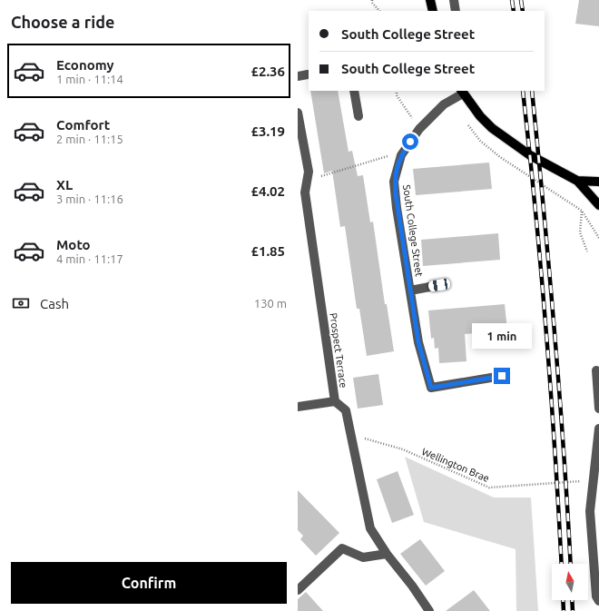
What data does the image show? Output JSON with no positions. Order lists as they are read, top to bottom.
{
  "streets": {
    "main road": ["South College Street"],
    "street": ["Prospect Terrace"],
    "path": ["Wellington Brae"]
  },
  "crossings": [
    ["Prospect Terrace", "Wellington Brae"]
  ],
  "north": "top",
  "page": {
    "heading": "Choose a ride",
    "banner": ["South College Street", "South College Street"],
    "list": [
      {
        "name": "Economy",
        "note": "1 min · 11:14",
        "value": "£2.36"
      },
      {
        "name": "Comfort",
        "note": "2 min · 11:15",
        "value": "£3.19"
      },
      {
        "name": "XL",
        "note": "3 min · 11:16",
        "value": "£4.02"
      },
      {
        "name": "Moto",
        "note": "4 min · 11:17",
        "value": "£1.85"
      }
    ],
    "pay": ["Cash", "130 m"],
    "bubble": "1 min",
    "buttons": "Confirm"
  }
}
